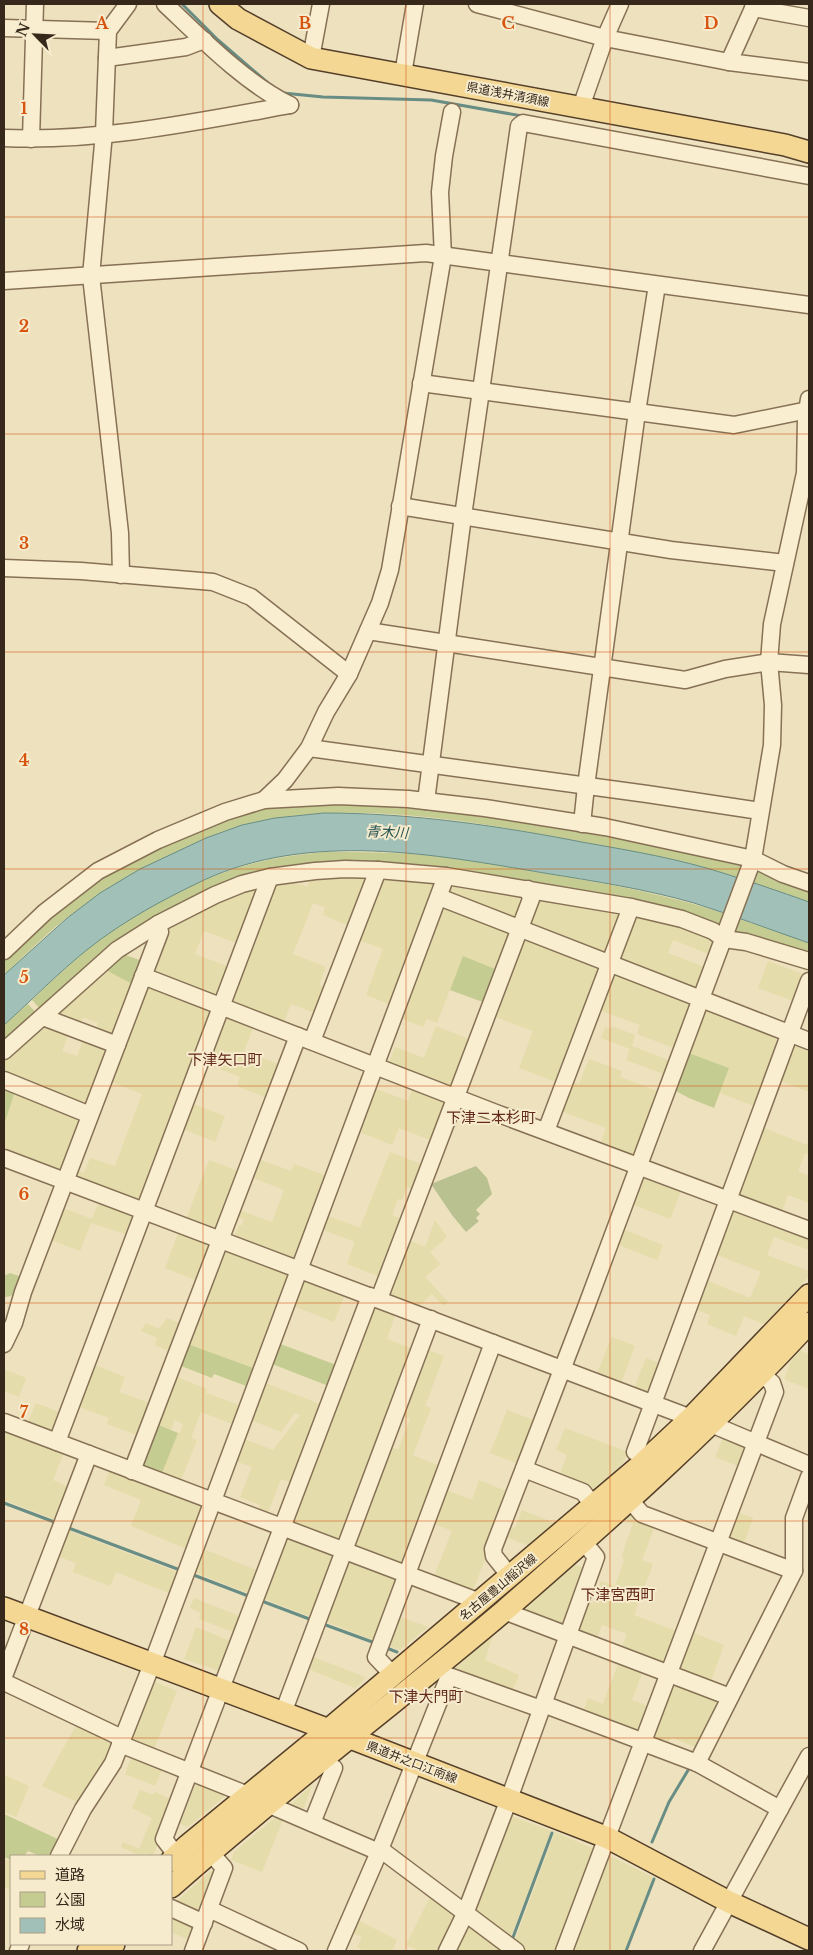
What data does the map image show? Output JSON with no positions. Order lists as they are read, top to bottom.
{
  "streets": {
    "main road": ["県道浅井清須線", "名古屋豊山稲沢線", "県道井之口江南線"]
  },
  "crossings": [
    ["名古屋豊山稲沢線", "県道井之口江南線"]
  ],
  "districts": [
    "下津矢口町",
    "下津二本杉町",
    "下津宮西町",
    "下津大門町"
  ],
  "water": ["青木川"],
  "legend": ["道路", "公園", "水域"],
  "north": "top left",
  "grid": {
    "columns": [
      "A",
      "B",
      "C",
      "D"
    ],
    "rows": [
      "1",
      "2",
      "3",
      "4",
      "5",
      "6",
      "7",
      "8"
    ]
  }
}
